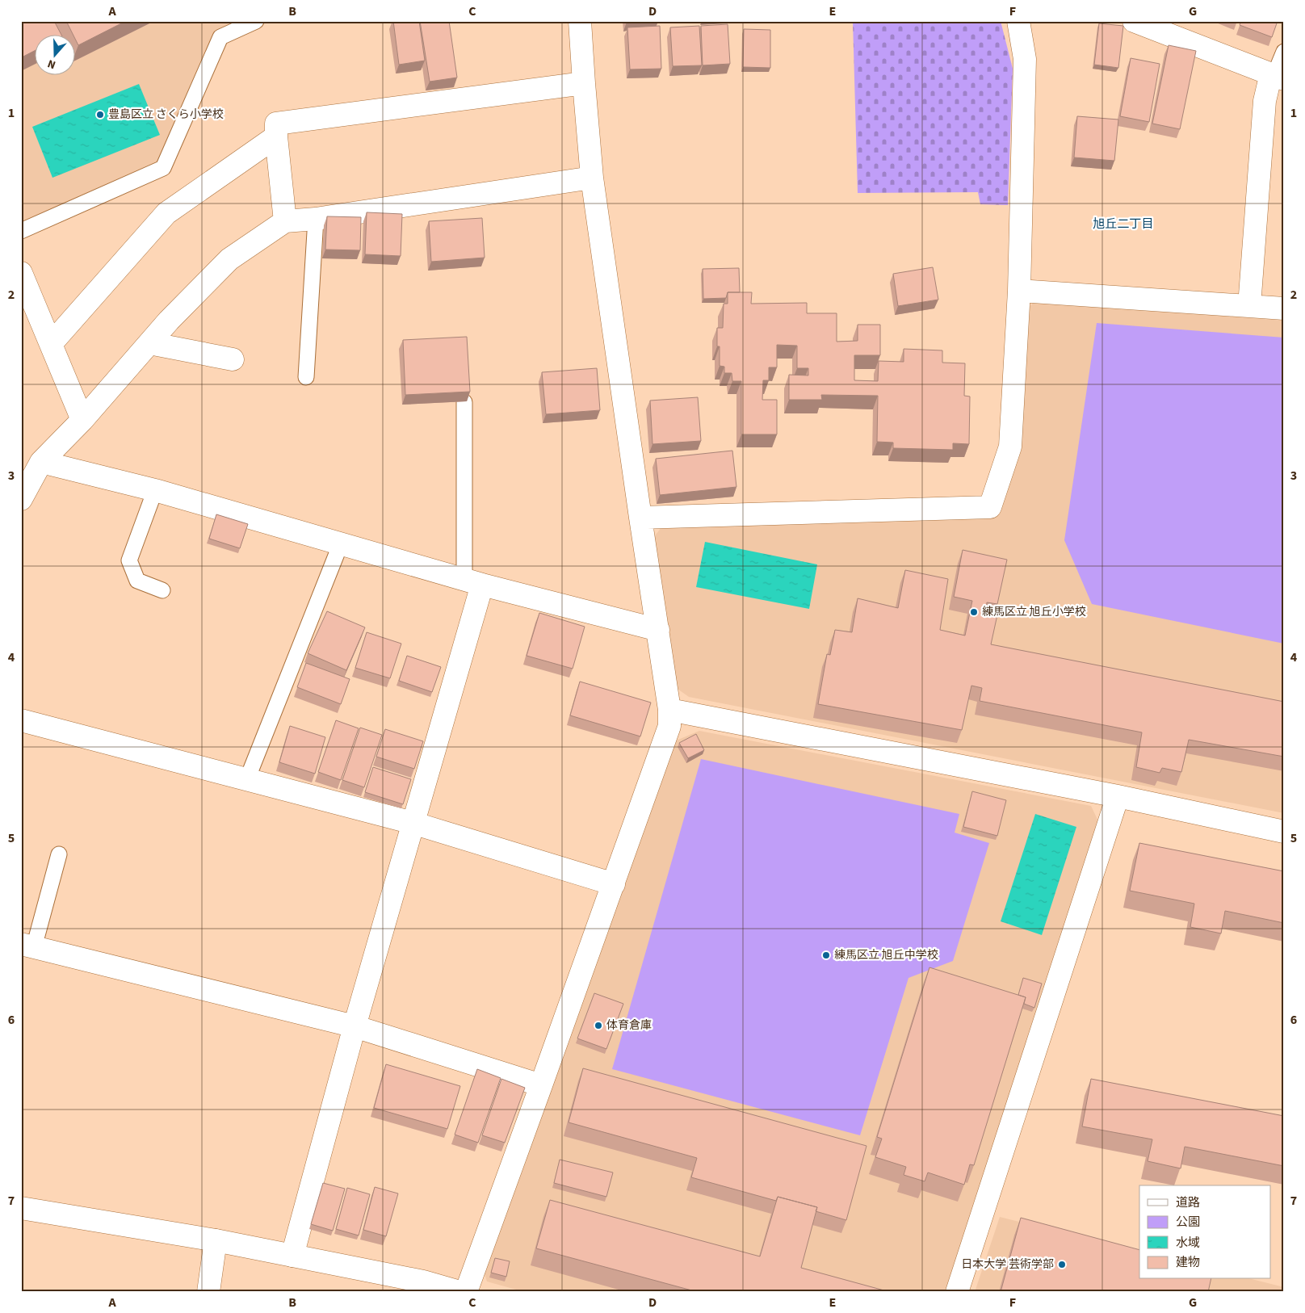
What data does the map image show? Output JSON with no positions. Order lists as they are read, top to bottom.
{
  "districts": ["旭丘二丁目"],
  "places": [
    "豊島区立 さくら小学校",
    "練馬区立 旭丘小学校",
    "練馬区立 旭丘中学校",
    "体育倉庫",
    "日本大学 芸術学部"
  ],
  "legend": [
    "道路",
    "公園",
    "水域",
    "建物"
  ],
  "north": "bottom",
  "grid": {
    "columns": [
      "A",
      "B",
      "C",
      "D",
      "E",
      "F",
      "G"
    ],
    "rows": [
      "1",
      "2",
      "3",
      "4",
      "5",
      "6",
      "7"
    ]
  }
}
